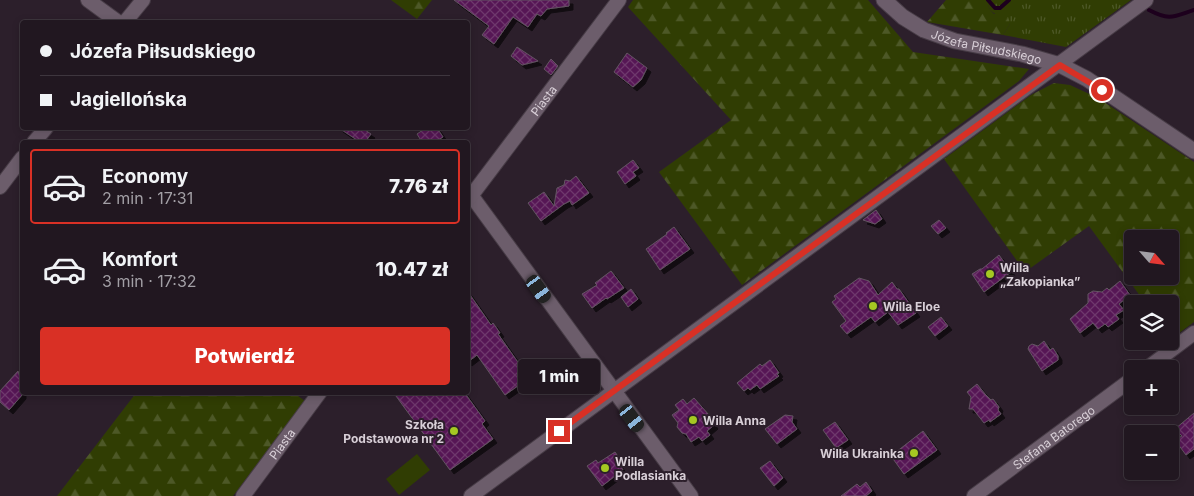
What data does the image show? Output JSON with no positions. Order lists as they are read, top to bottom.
{
  "streets": {
    "street": ["Józefa Piłsudskiego", "Piasta", "Stefana Batorego"]
  },
  "places": [
    "Willa „Zakopianka”",
    "Willa Eloe",
    "Willa Anna",
    "Szkoła Podstawowa nr 2",
    "Willa Ukrainka",
    "Willa Podlasianka"
  ],
  "north": "bottom right",
  "page": {
    "banner": ["Józefa Piłsudskiego", "Jagiellońska"],
    "list": [
      {
        "name": "Economy",
        "note": "2 min · 17:31",
        "value": "7.76 zł"
      },
      {
        "name": "Komfort",
        "note": "3 min · 17:32",
        "value": "10.47 zł"
      }
    ],
    "map_buttons": ["+", "−"],
    "buttons": "Potwierdź",
    "bubble": "1 min"
  }
}
